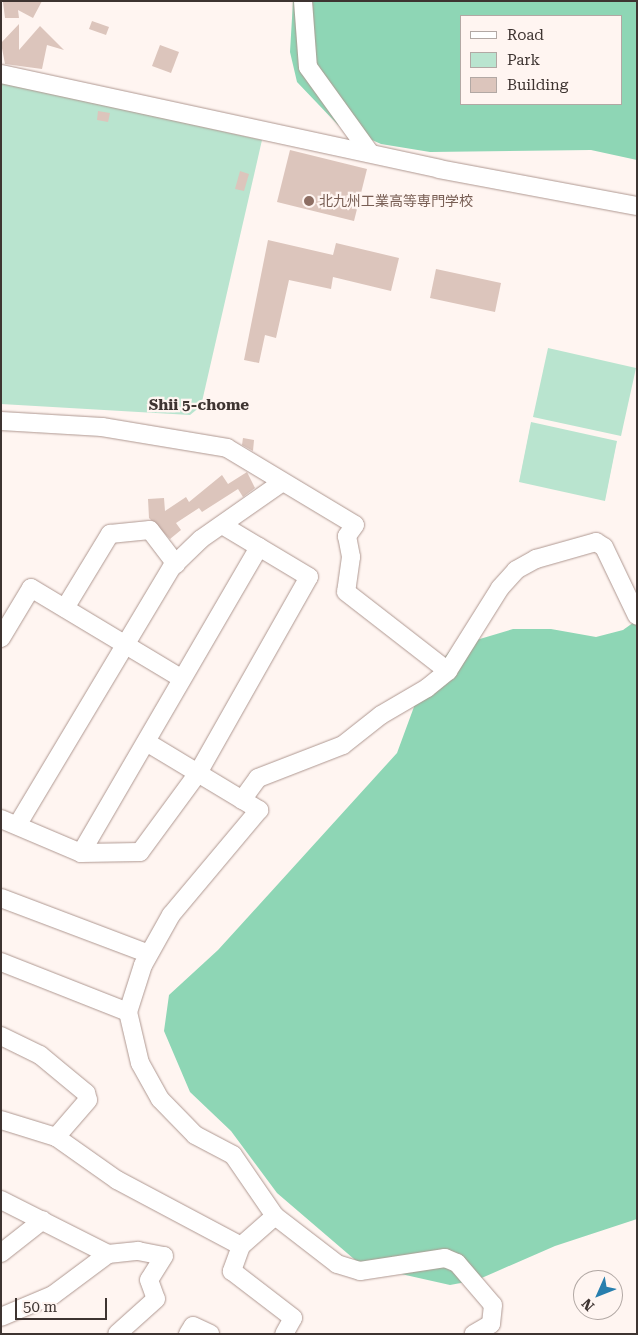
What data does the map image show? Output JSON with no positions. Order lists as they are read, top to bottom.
{
  "districts": ["Shii 5-chome"],
  "places": ["北九州工業高等専門学校"],
  "legend": ["Road", "Park", "Building"],
  "scale_bar": "50 m",
  "north": "bottom left"
}
